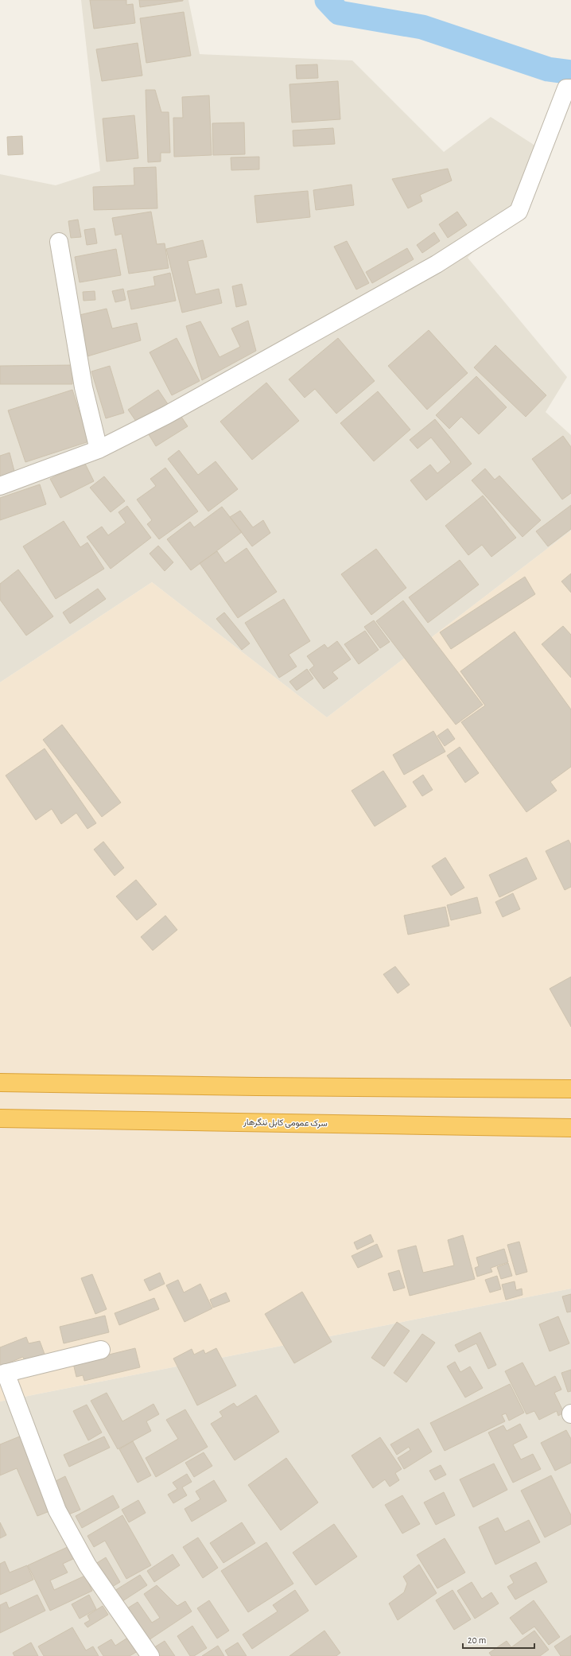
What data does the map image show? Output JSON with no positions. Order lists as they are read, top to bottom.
{
  "streets": {
    "highway": ["سرک عمومی کابل ننگرهار"]
  },
  "scale_bar": "20 m"
}
